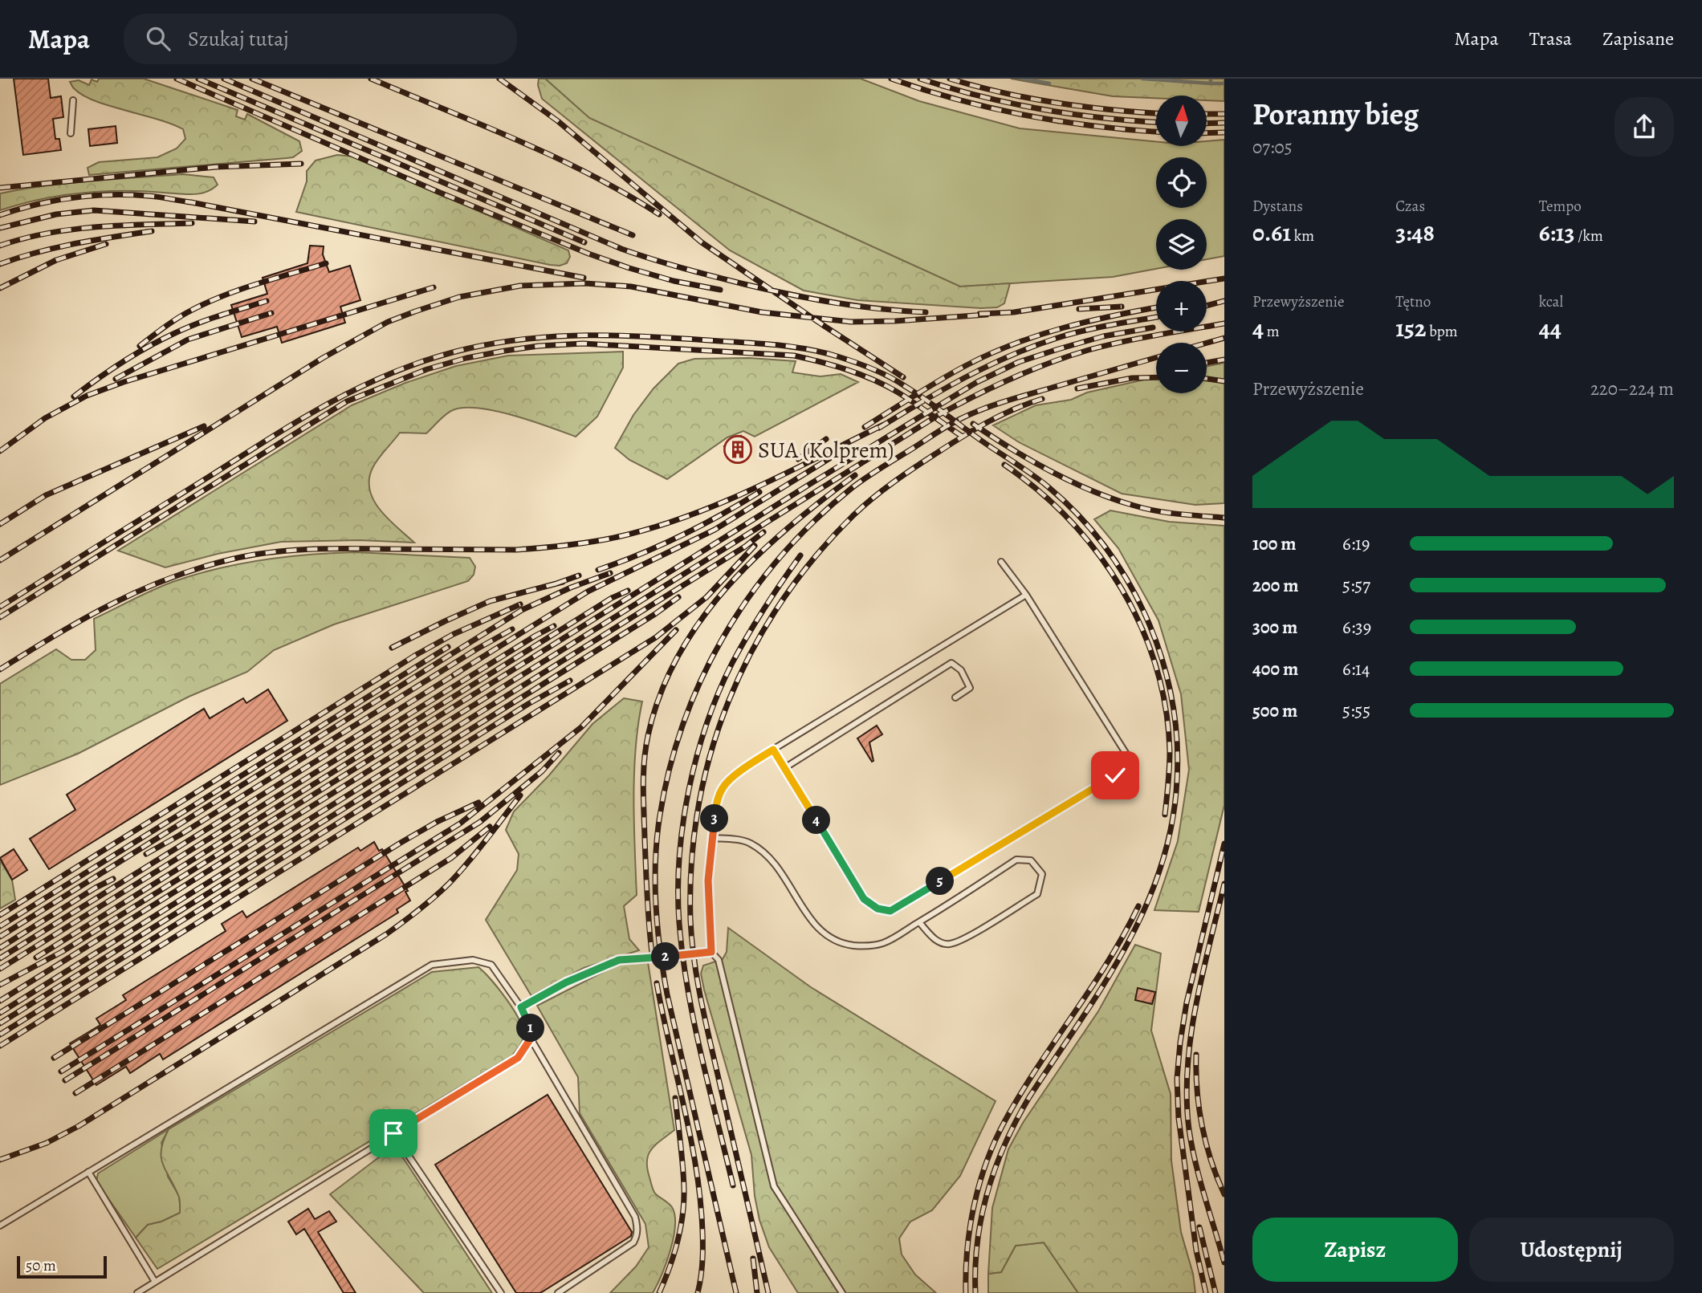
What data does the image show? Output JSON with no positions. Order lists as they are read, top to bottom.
{
  "places": {
    "building": ["SUA (Kolprem)"]
  },
  "scale_bar": "50 m",
  "north": "top",
  "page": {
    "header": "Mapa",
    "search": "Szukaj tutaj",
    "nav": ["Mapa", "Trasa", "Zapisane"],
    "heading": ["Poranny bieg", "07:05"],
    "map_buttons": ["+", "−"],
    "stats": [
      ["Dystans", "0.61 km"],
      ["Czas", "3:48"],
      ["Tempo", "6:13 /km"],
      ["Przewyższenie", "4 m"],
      ["Tętno", "152 bpm"],
      ["kcal", "44"]
    ],
    "chart": ["Przewyższenie", "220–224 m"],
    "list": [
      {
        "name": "100 m",
        "note": "6:19"
      },
      {
        "name": "200 m",
        "note": "5:57"
      },
      {
        "name": "300 m",
        "note": "6:39"
      },
      {
        "name": "400 m",
        "note": "6:14"
      },
      {
        "name": "500 m",
        "note": "5:55"
      }
    ],
    "pins": [
      "3",
      "4",
      "5",
      "2",
      "1"
    ],
    "buttons": ["Zapisz", "Udostępnij"],
    "scale": "50 m"
  }
}
